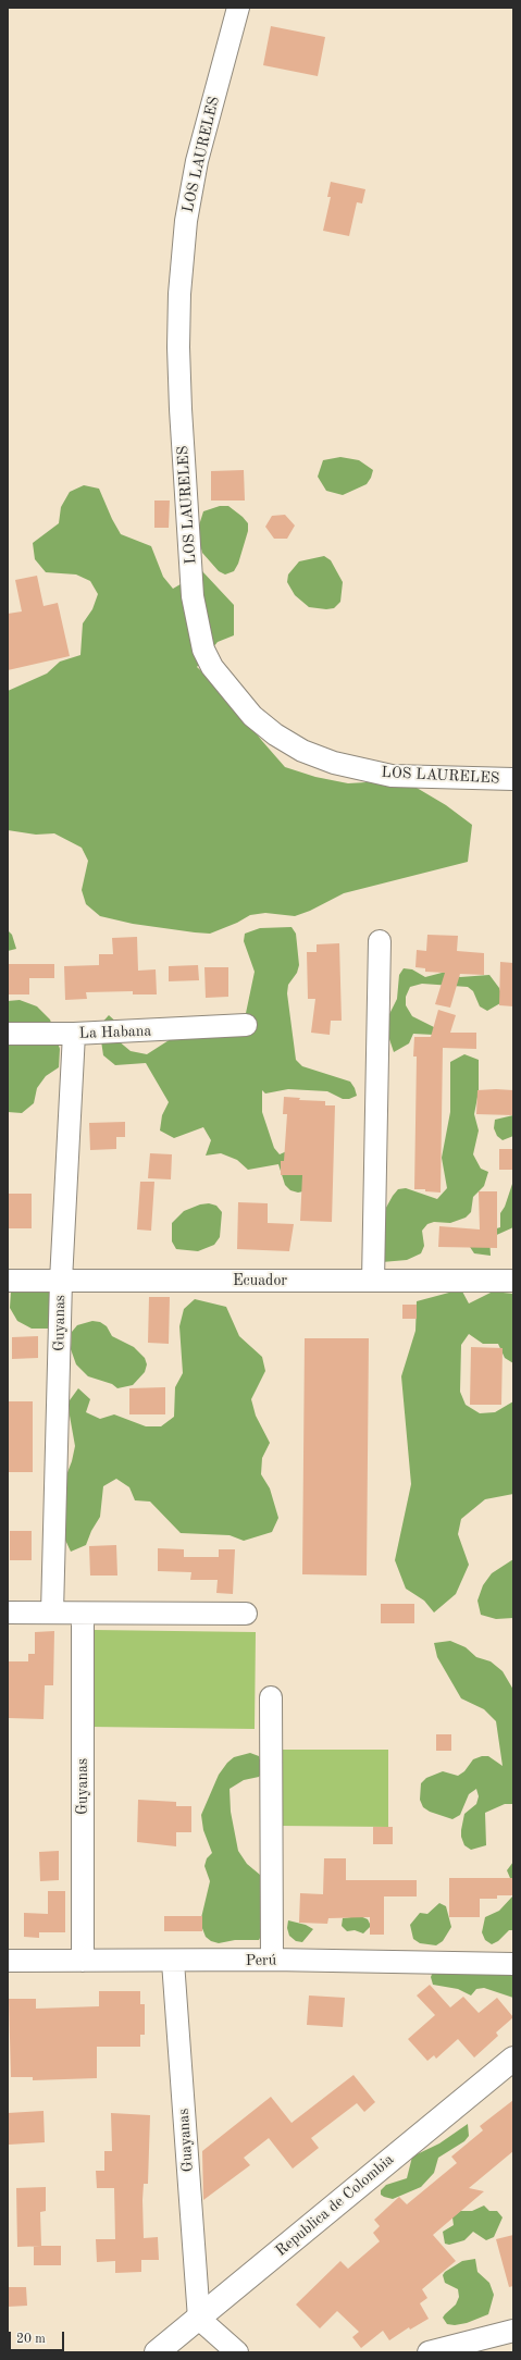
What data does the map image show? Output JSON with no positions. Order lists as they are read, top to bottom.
{
  "streets": {
    "street": [
      "LOS LAURELES",
      "La Habana",
      "Ecuador",
      "Guyanas",
      "Perú",
      "Guayanas",
      "Republica de Colombia"
    ]
  },
  "crossings": [
    ["La Habana", "Guyanas"],
    ["Ecuador", "Guyanas"],
    ["Guyanas", "Perú"],
    ["Perú", "Guayanas"],
    ["Guayanas", "Republica de Colombia"]
  ],
  "scale_bar": "20 m"
}
